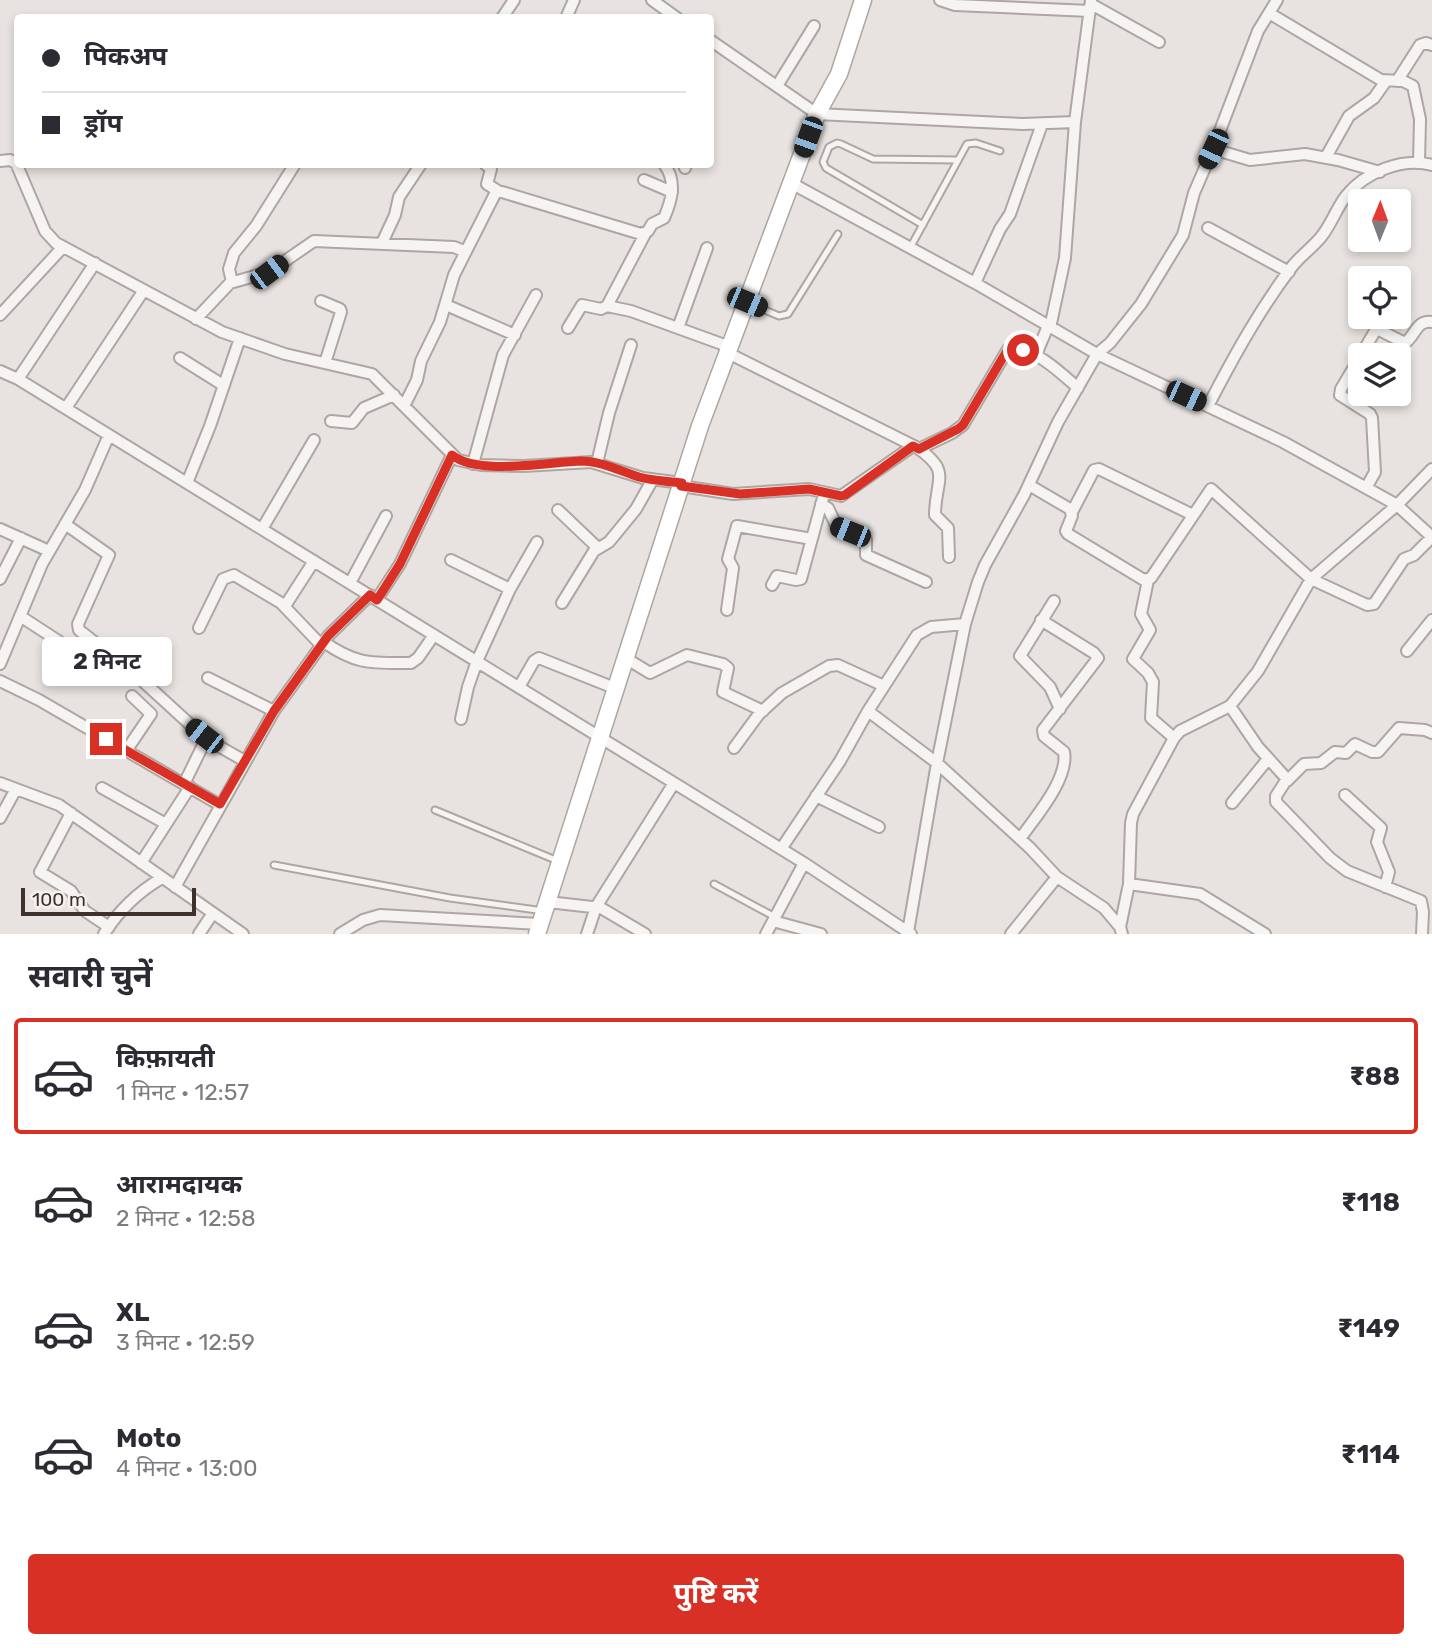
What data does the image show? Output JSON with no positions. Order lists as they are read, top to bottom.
{
  "scale_bar": "100 m",
  "north": "top",
  "page": {
    "banner": ["पिकअप", "ड्रॉप"],
    "bubble": "2 मिनट",
    "scale": "100 m",
    "heading": "सवारी चुनें",
    "list": [
      {
        "name": "किफ़ायती",
        "note": "1 मिनट · 12:57",
        "value": "₹88"
      },
      {
        "name": "आरामदायक",
        "note": "2 मिनट · 12:58",
        "value": "₹118"
      },
      {
        "name": "XL",
        "note": "3 मिनट · 12:59",
        "value": "₹149"
      },
      {
        "name": "Moto",
        "note": "4 मिनट · 13:00",
        "value": "₹114"
      }
    ],
    "buttons": "पुष्टि करें"
  }
}
